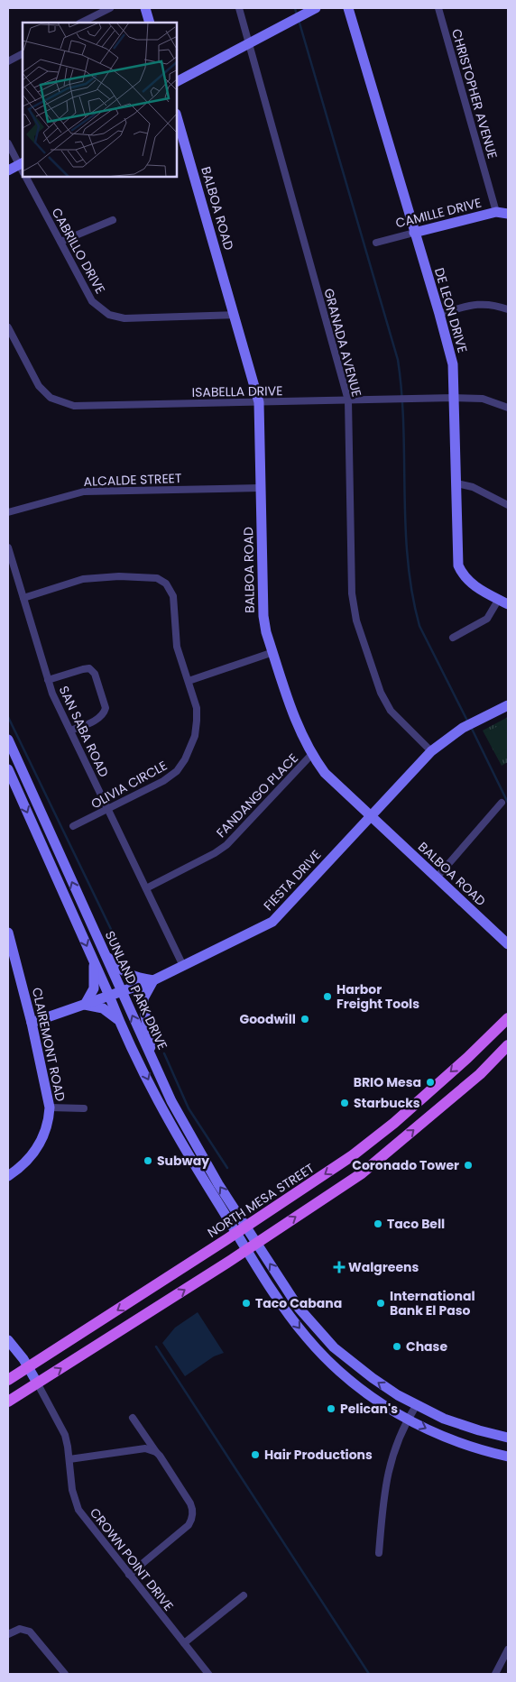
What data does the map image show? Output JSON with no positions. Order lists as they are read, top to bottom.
{
  "streets": {
    "main road": ["NORTH MESA STREET"],
    "street": [
      "CHRISTOPHER AVENUE",
      "BALBOA ROAD",
      "CAMILLE DRIVE",
      "CABRILLO DRIVE",
      "DE LEON DRIVE",
      "GRANADA AVENUE",
      "ISABELLA DRIVE",
      "ALCALDE STREET",
      "SAN SABA ROAD",
      "OLIVIA CIRCLE",
      "FANDANGO PLACE",
      "FIESTA DRIVE",
      "SUNLAND PARK DRIVE",
      "CLAIREMONT ROAD",
      "CROWN POINT DRIVE"
    ]
  },
  "crossings": [
    ["CHRISTOPHER AVENUE", "CAMILLE DRIVE"],
    ["BALBOA ROAD", "CABRILLO DRIVE"],
    ["BALBOA ROAD", "ISABELLA DRIVE"],
    ["BALBOA ROAD", "ALCALDE STREET"],
    ["BALBOA ROAD", "FANDANGO PLACE"],
    ["BALBOA ROAD", "FIESTA DRIVE"],
    ["CAMILLE DRIVE", "DE LEON DRIVE"],
    ["DE LEON DRIVE", "ISABELLA DRIVE"],
    ["GRANADA AVENUE", "ISABELLA DRIVE"],
    ["GRANADA AVENUE", "FIESTA DRIVE"],
    ["SAN SABA ROAD", "OLIVIA CIRCLE"],
    ["SAN SABA ROAD", "FANDANGO PLACE"],
    ["SAN SABA ROAD", "FIESTA DRIVE"],
    ["FIESTA DRIVE", "SUNLAND PARK DRIVE"],
    ["FIESTA DRIVE", "CLAIREMONT ROAD"],
    ["SUNLAND PARK DRIVE", "NORTH MESA STREET"]
  ],
  "places": {
    "other": [
      "Harbor Freight Tools",
      "Goodwill",
      "BRIO Mesa",
      "Starbucks",
      "Subway",
      "Coronado Tower",
      "Taco Bell",
      "Taco Cabana",
      "International Bank El Paso",
      "Chase",
      "Pelican's",
      "Hair Productions"
    ],
    "health": ["Walgreens"]
  }
}
